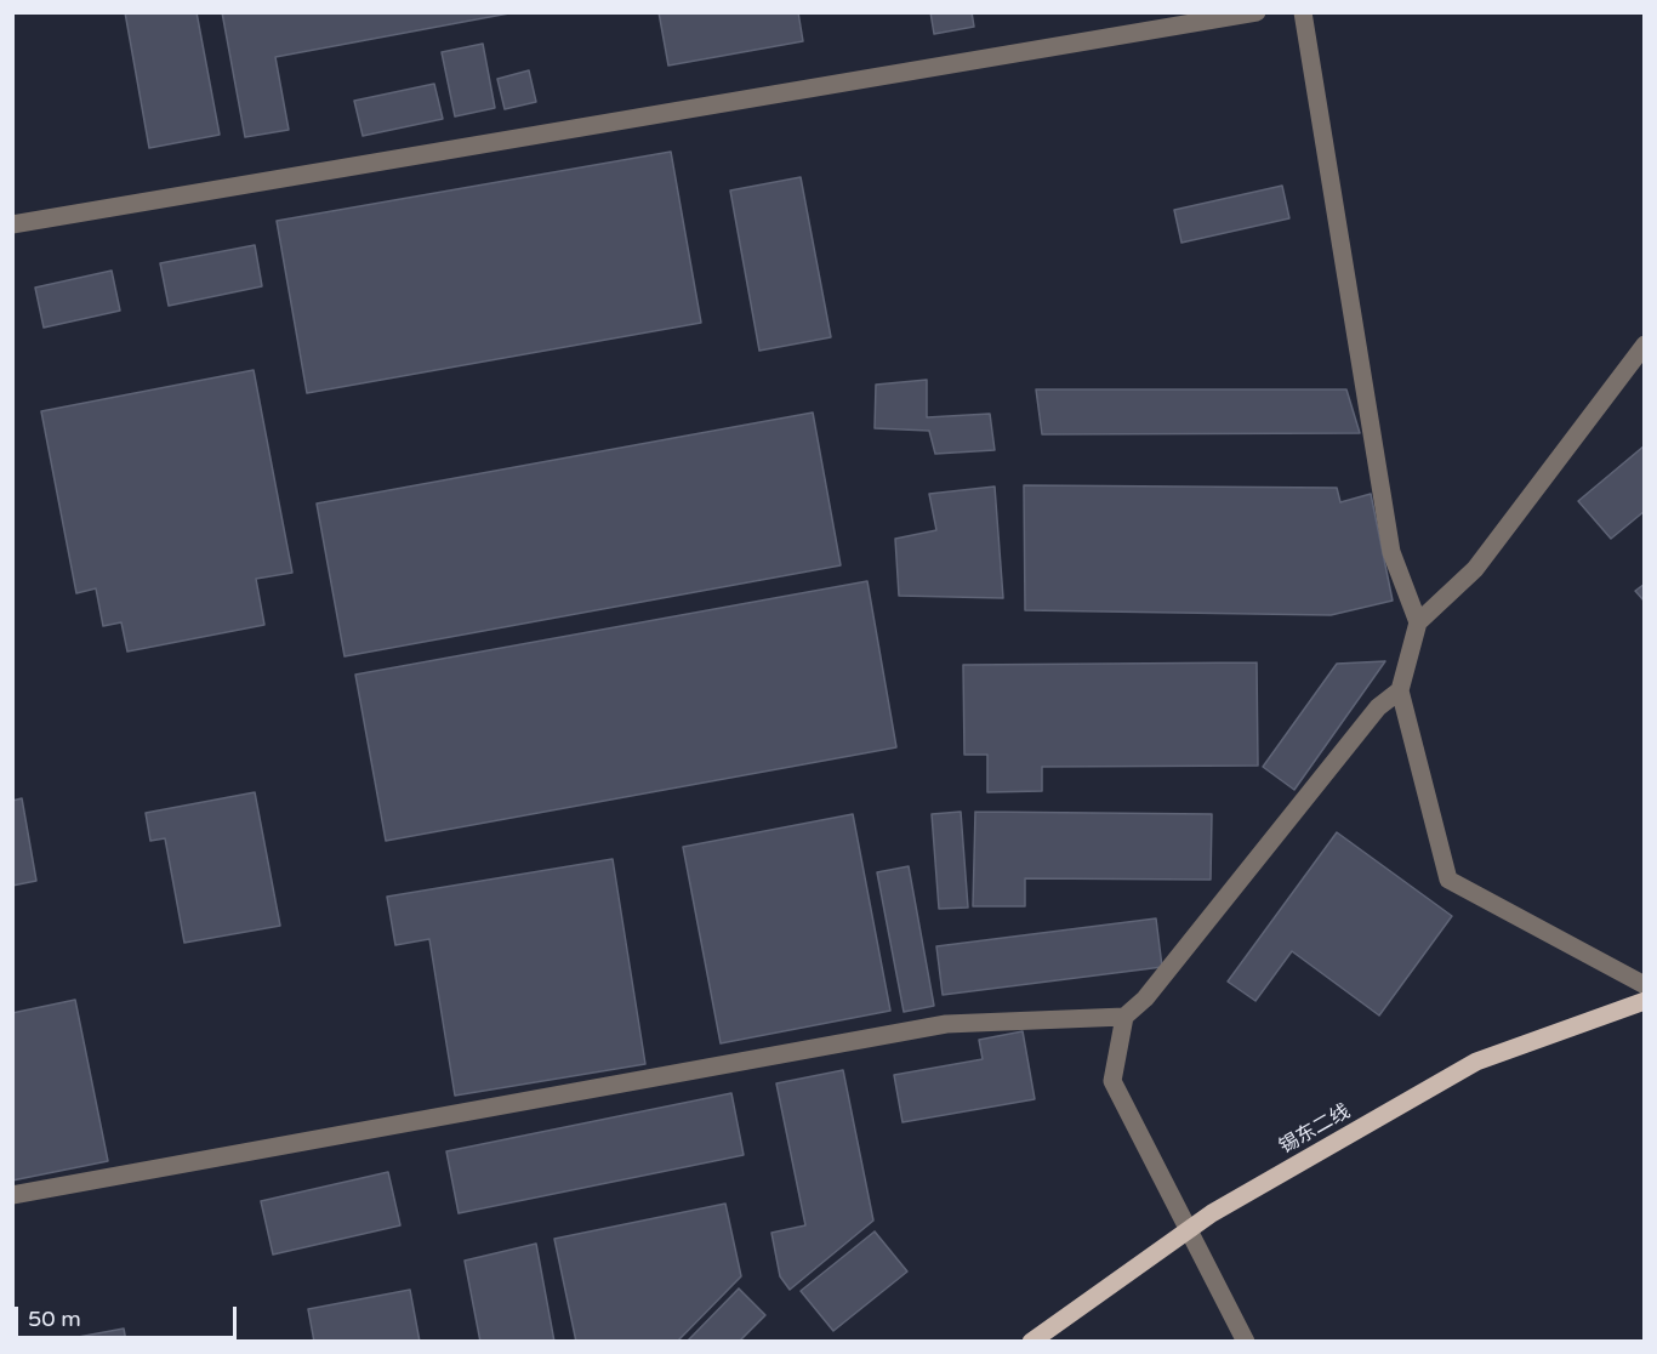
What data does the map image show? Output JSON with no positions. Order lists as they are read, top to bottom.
{
  "streets": {
    "main road": ["锡东二线"]
  },
  "scale_bar": "50 m"
}
